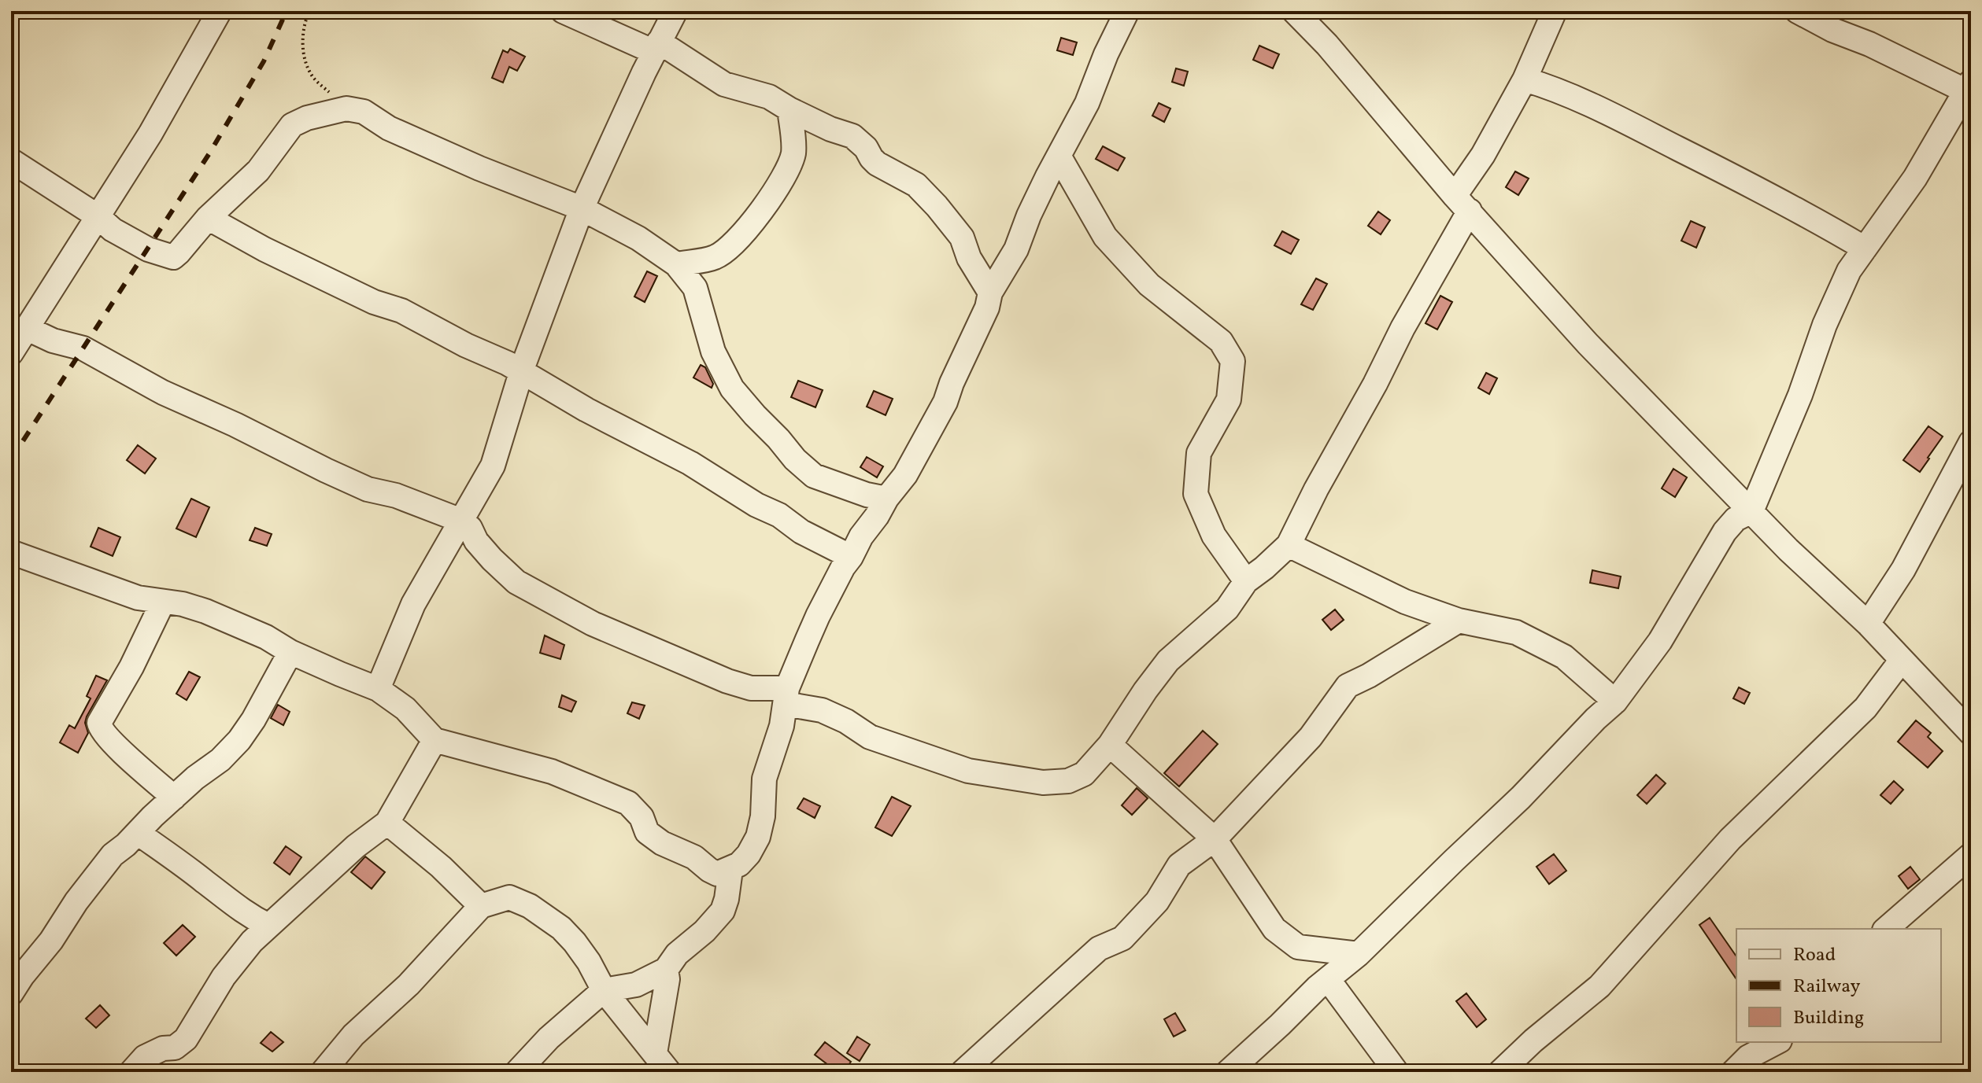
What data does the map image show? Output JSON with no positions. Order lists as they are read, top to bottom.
{
  "legend": ["Road", "Railway", "Building"]
}
